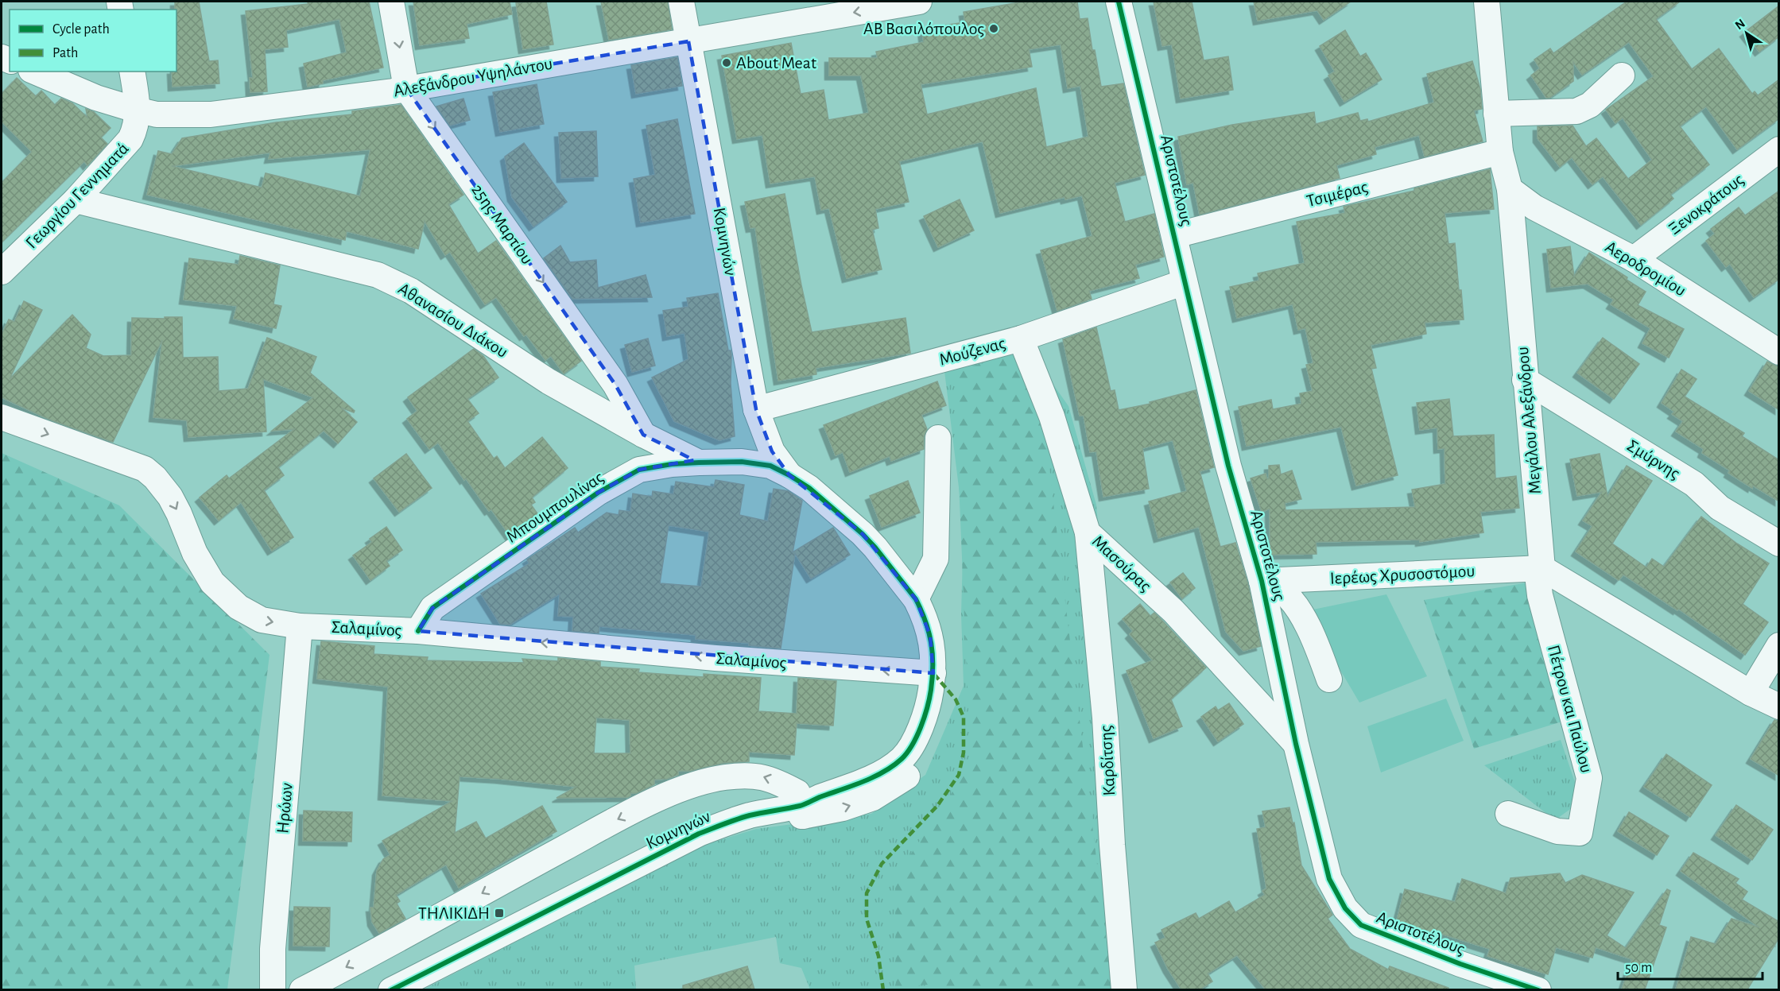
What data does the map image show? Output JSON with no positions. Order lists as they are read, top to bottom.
{
  "streets": {
    "street": [
      "Αλεξάνδρου Υψηλάντου",
      "Αριστοτέλους",
      "Τσιμέρας",
      "Γεωργίου Γεννηματά",
      "Ξενοκράτους",
      "25ης Μαρτίου",
      "Κομνηνών",
      "Αεροδρομίου",
      "Αθανασίου Διάκου",
      "Μούζενας",
      "Μεγάλου Αλεξάνδρου",
      "Σμύρνης",
      "Μπουμπουλίνας",
      "Μασούρας",
      "Ιερέως Χρυσοστόμου",
      "Σαλαμίνος",
      "Πέτρου και Παύλου",
      "Καρδίτσης",
      "Ηρώων"
    ]
  },
  "crossings": [
    ["Αλεξάνδρου Υψηλάντου", "Γεωργίου Γεννηματά"],
    ["Αλεξάνδρου Υψηλάντου", "25ης Μαρτίου"],
    ["Αλεξάνδρου Υψηλάντου", "Κομνηνών"],
    ["Αριστοτέλους", "Τσιμέρας"],
    ["Αριστοτέλους", "Μούζενας"],
    ["Αριστοτέλους", "Μασούρας"],
    ["Αριστοτέλους", "Ιερέως Χρυσοστόμου"],
    ["Τσιμέρας", "Μεγάλου Αλεξάνδρου"],
    ["Γεωργίου Γεννηματά", "Αθανασίου Διάκου"],
    ["Ξενοκράτους", "Αεροδρομίου"],
    ["25ης Μαρτίου", "Αθανασίου Διάκου"],
    ["Κομνηνών", "Μούζενας"],
    ["Κομνηνών", "Μπουμπουλίνας"],
    ["Κομνηνών", "Σαλαμίνος"],
    ["Αεροδρομίου", "Μεγάλου Αλεξάνδρου"],
    ["Αθανασίου Διάκου", "Μπουμπουλίνας"],
    ["Μούζενας", "Μασούρας"],
    ["Μεγάλου Αλεξάνδρου", "Σμύρνης"],
    ["Μεγάλου Αλεξάνδρου", "Ιερέως Χρυσοστόμου"],
    ["Μεγάλου Αλεξάνδρου", "Πέτρου και Παύλου"],
    ["Μπουμπουλίνας", "Σαλαμίνος"],
    ["Μασούρας", "Καρδίτσης"],
    ["Ιερέως Χρυσοστόμου", "Πέτρου και Παύλου"],
    ["Σαλαμίνος", "Ηρώων"]
  ],
  "one_way": ["25ης Μαρτίου"],
  "places": {
    "other": ["ΑΒ Βασιλόπουλος", "About Meat"],
    "transit": ["ΤΗΛΙΚΙΔΗ"]
  },
  "legend": ["Cycle path", "Path"],
  "scale_bar": "50 m",
  "north": "top left"
}
